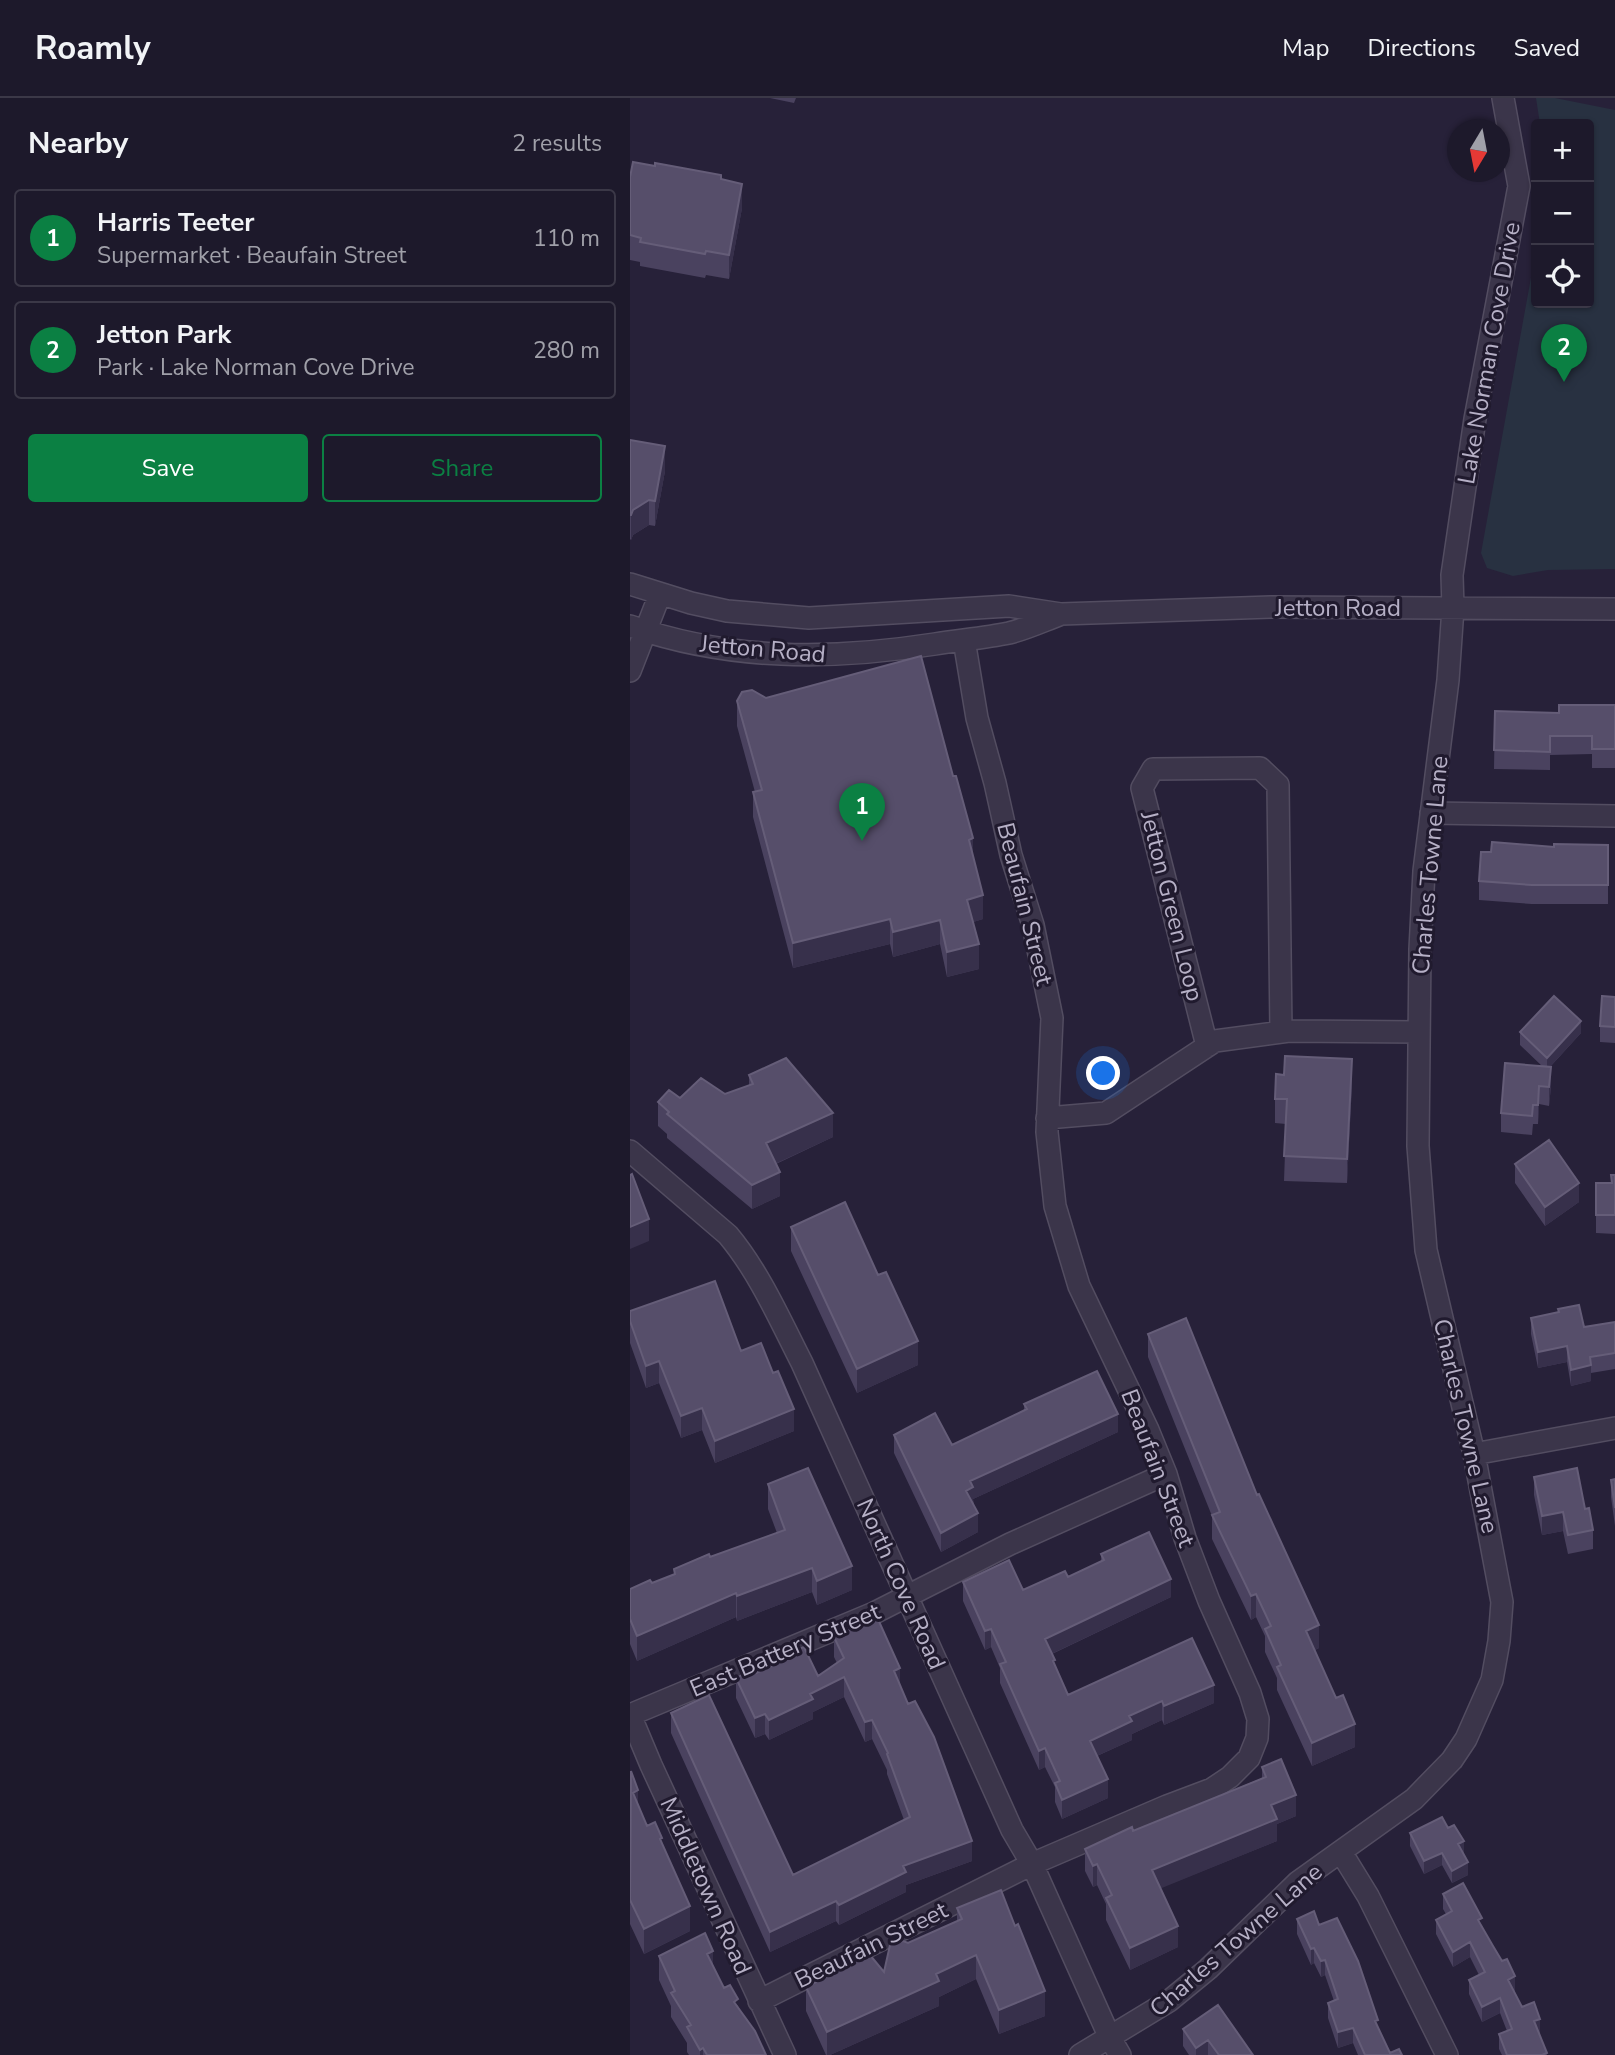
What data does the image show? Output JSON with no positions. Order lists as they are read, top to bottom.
{
  "streets": {
    "street": [
      "Lake Norman Cove Drive",
      "Jetton Road",
      "Charles Towne Lane",
      "Beaufain Street",
      "Jetton Green Loop",
      "North Cove Road",
      "East Battery Street",
      "Middletown Road"
    ]
  },
  "crossings": [
    ["Lake Norman Cove Drive", "Jetton Road"],
    ["Lake Norman Cove Drive", "Charles Towne Lane"],
    ["Jetton Road", "Charles Towne Lane"],
    ["Jetton Road", "Beaufain Street"],
    ["Charles Towne Lane", "North Cove Road"],
    ["Beaufain Street", "North Cove Road"],
    ["Beaufain Street", "East Battery Street"],
    ["Beaufain Street", "Middletown Road"],
    ["North Cove Road", "East Battery Street"],
    ["East Battery Street", "Middletown Road"]
  ],
  "north": "bottom",
  "page": {
    "header": "Roamly",
    "nav": ["Map", "Directions", "Saved"],
    "heading": ["Nearby", "2 results"],
    "map_buttons": ["+", "−"],
    "list": [
      {
        "mark": "1",
        "name": "Harris Teeter",
        "note": "Supermarket · Beaufain Street",
        "value": "110 m"
      },
      {
        "mark": "2",
        "name": "Jetton Park",
        "note": "Park · Lake Norman Cove Drive",
        "value": "280 m"
      }
    ],
    "pins": ["2", "1"],
    "buttons": ["Save", "Share"]
  }
}
